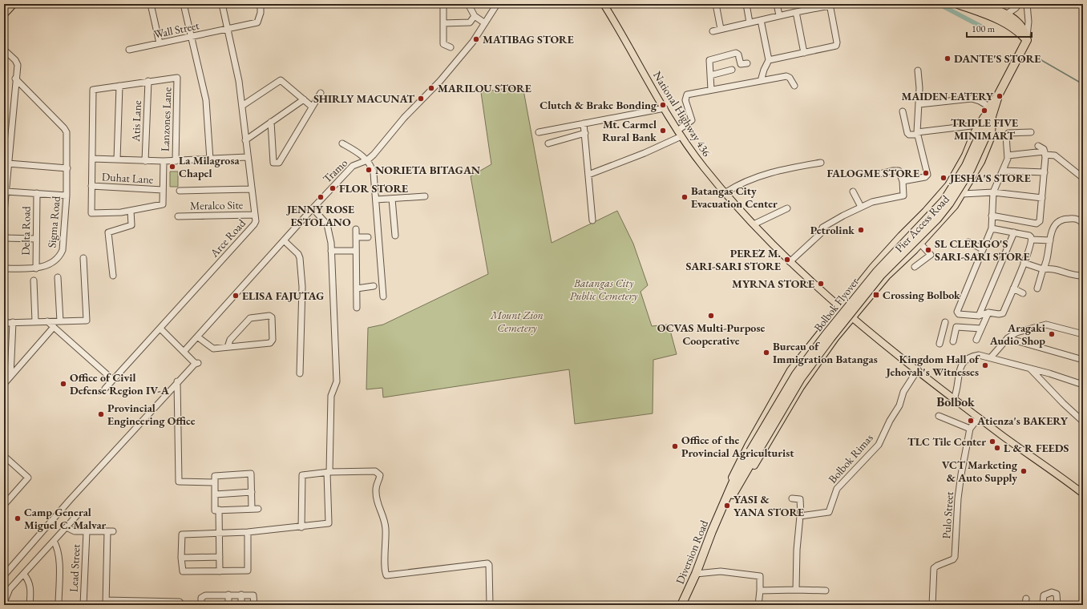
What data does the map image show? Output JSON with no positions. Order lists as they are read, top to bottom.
{
  "streets": {
    "highway": ["Pier Access Road", "Bolbok Flyover", "Diversion Road"],
    "main road": ["National Highway 436"],
    "street": [
      "Wall Street",
      "Lanzones Lane",
      "Atis Lane",
      "Tramo",
      "Duhat Lane",
      "Meralco Site",
      "Sigma Road",
      "Delta Road",
      "Arce Road",
      "Bolbok Rimas",
      "Pulo Street",
      "Lead Street"
    ]
  },
  "crossings": [
    ["Wall Street", "Arce Road"],
    ["National Highway 436", "Pier Access Road"],
    ["National Highway 436", "Bolbok Rimas"],
    ["National Highway 436", "Pulo Street"],
    ["National Highway 436", "Diversion Road"],
    ["Lanzones Lane", "Atis Lane"],
    ["Meralco Site", "Arce Road"],
    ["Sigma Road", "Delta Road"],
    ["Pier Access Road", "Bolbok Flyover"],
    ["Pier Access Road", "Diversion Road"],
    ["Bolbok Flyover", "Diversion Road"]
  ],
  "districts": ["Bolbok"],
  "parks": ["Batangas City Public Cemetery", "Mount Zion Cemetery"],
  "places": {
    "other": [
      "MATIBAG STORE",
      "DANTE'S STORE",
      "MARILOU STORE",
      "MAIDEN EATERY",
      "SHIRLY MACUNAT",
      "Clutch & Brake Bonding",
      "TRIPLE FIVE MINIMART",
      "Mt. Carmel Rural Bank",
      "La Milagrosa Chapel",
      "NORIETA BITAGAN",
      "FALOGME STORE",
      "JESHA'S STORE",
      "FLOR STORE",
      "JENNY ROSE ESTOLANO",
      "Batangas City Evacuation Center",
      "Petrolink",
      "SL CLERIGO'S SARI-SARI STORE",
      "PEREZ M. SARI-SARI STORE",
      "MYRNA STORE",
      "ELISA FAJUTAG",
      "OCVAS Multi-Purpose Cooperative",
      "Aragaki Audio Shop",
      "Bureau of Immigration Batangas",
      "Kingdom Hall of Jehovah's Witnesses",
      "Office of Civil Defense Region IV-A",
      "Provincial Engineering Office",
      "Atienza's BAKERY",
      "TLC Tile Center",
      "Office of the Provincial Agriculturist",
      "L & R FEEDS",
      "VCT Marketing & Auto Supply",
      "YASI & YANA STORE",
      "Camp General Miguel C. Malvar"
    ],
    "transit": ["Crossing Bolbok"]
  },
  "scale_bar": "100 m"
}
